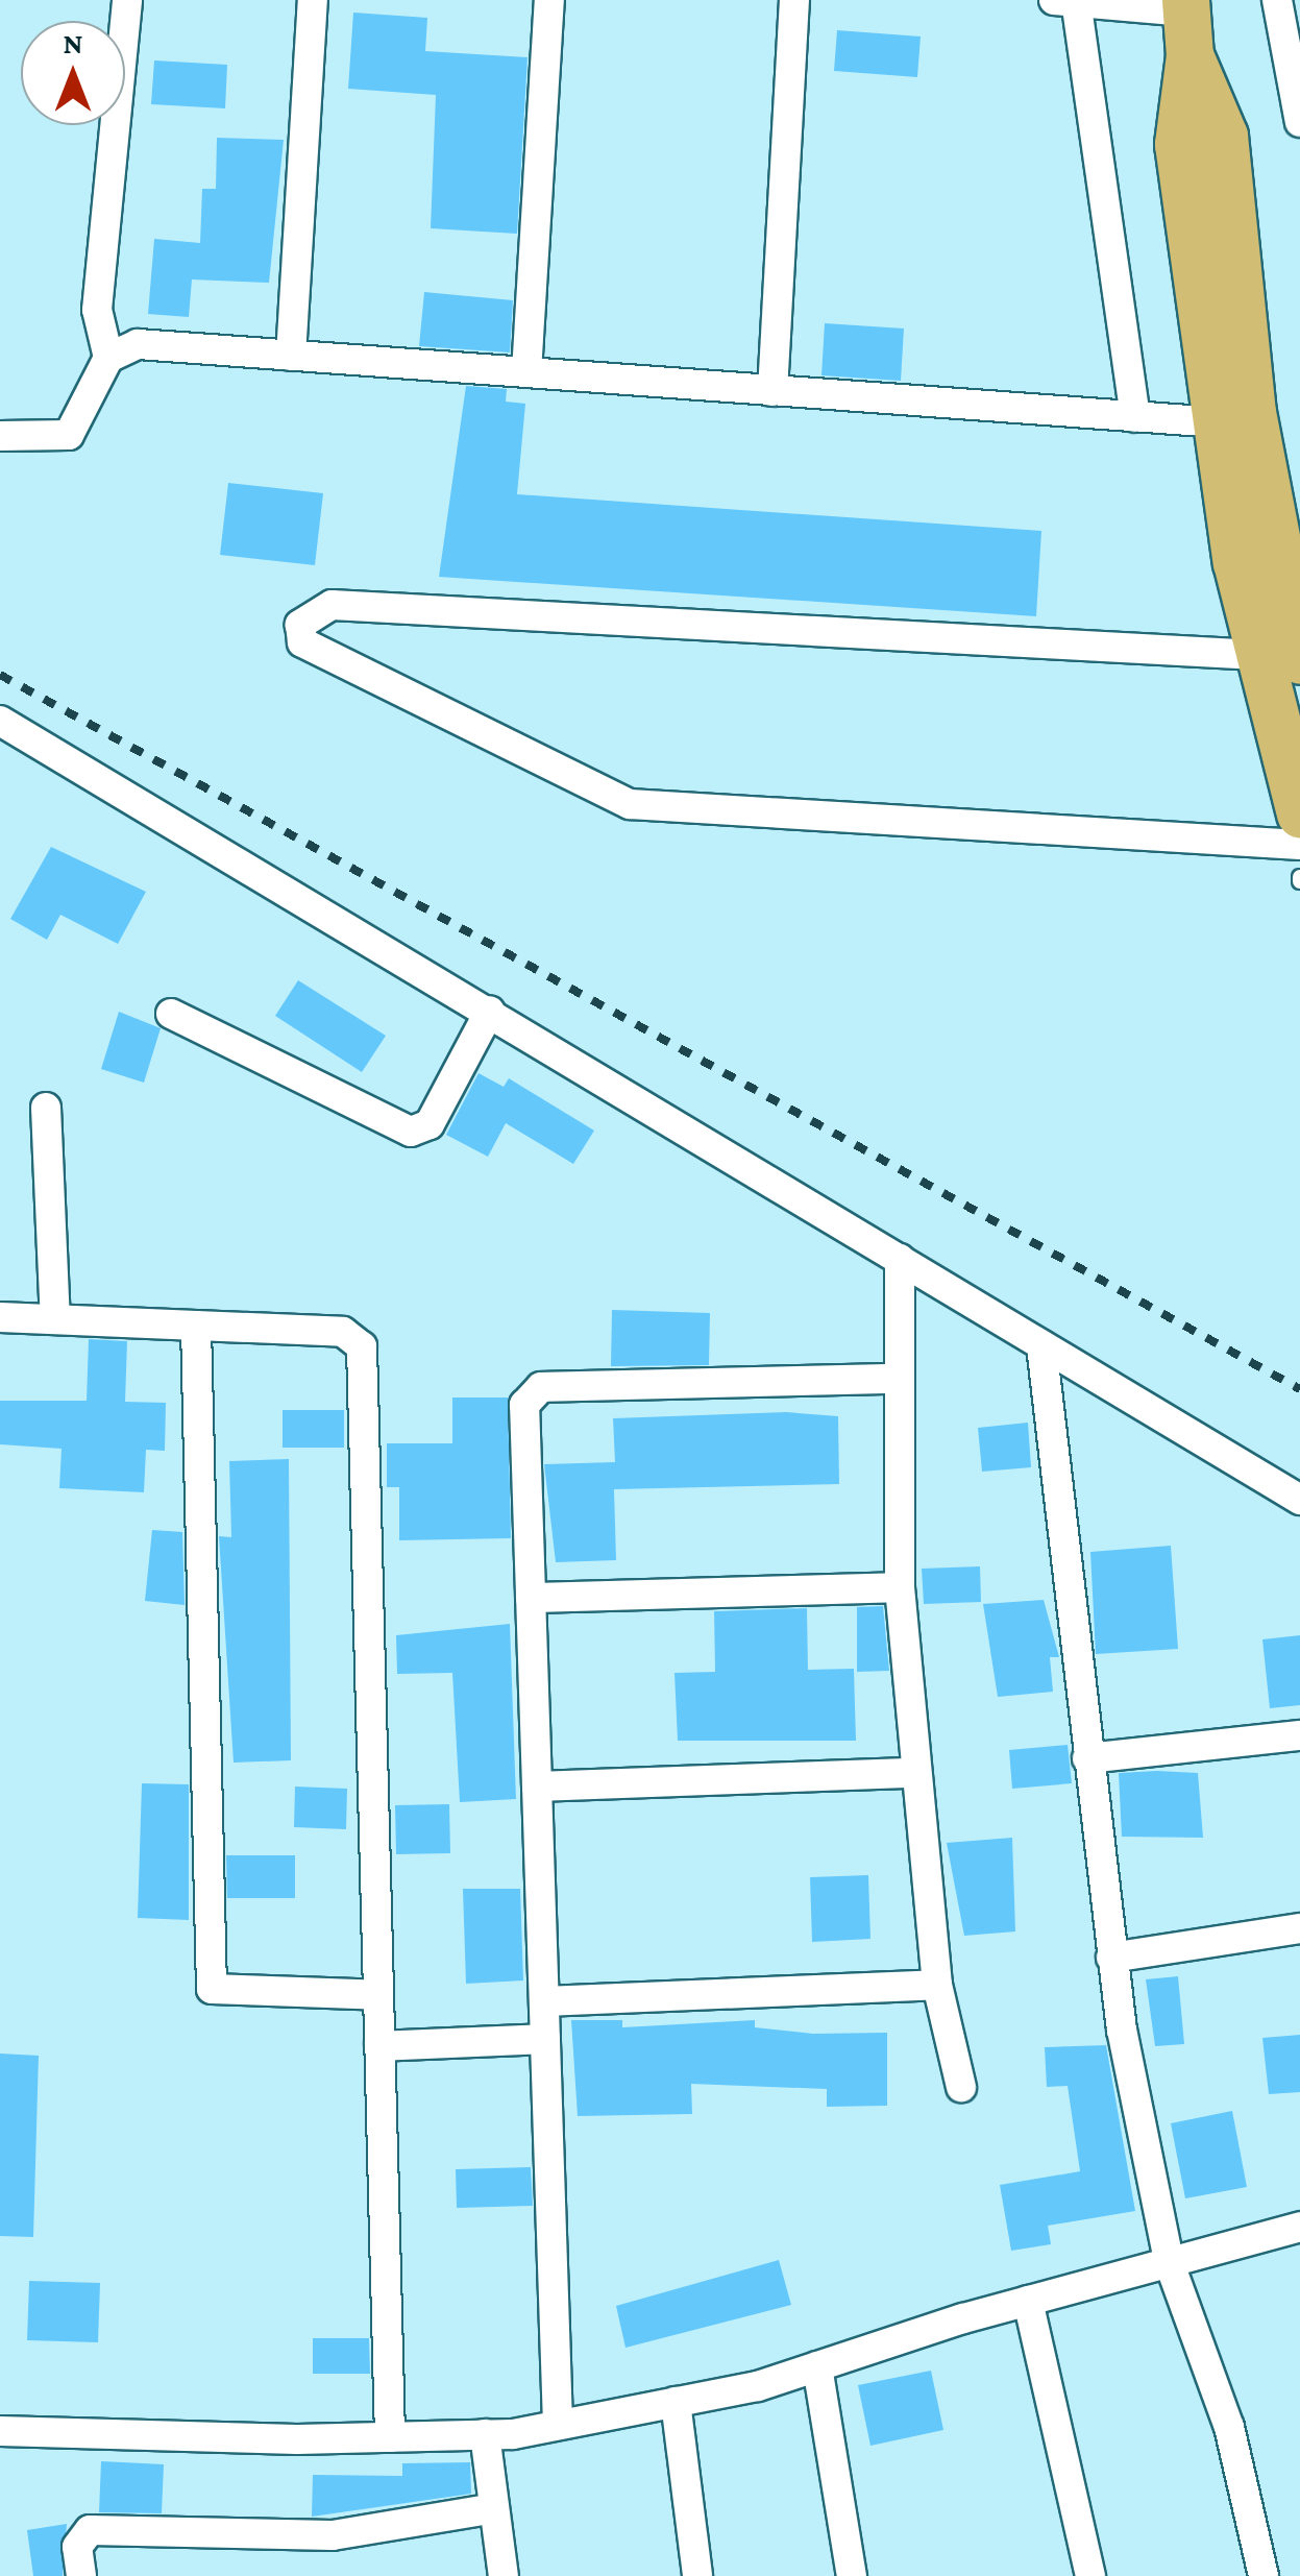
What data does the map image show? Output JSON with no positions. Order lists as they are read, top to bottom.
{
  "north": "top"
}
